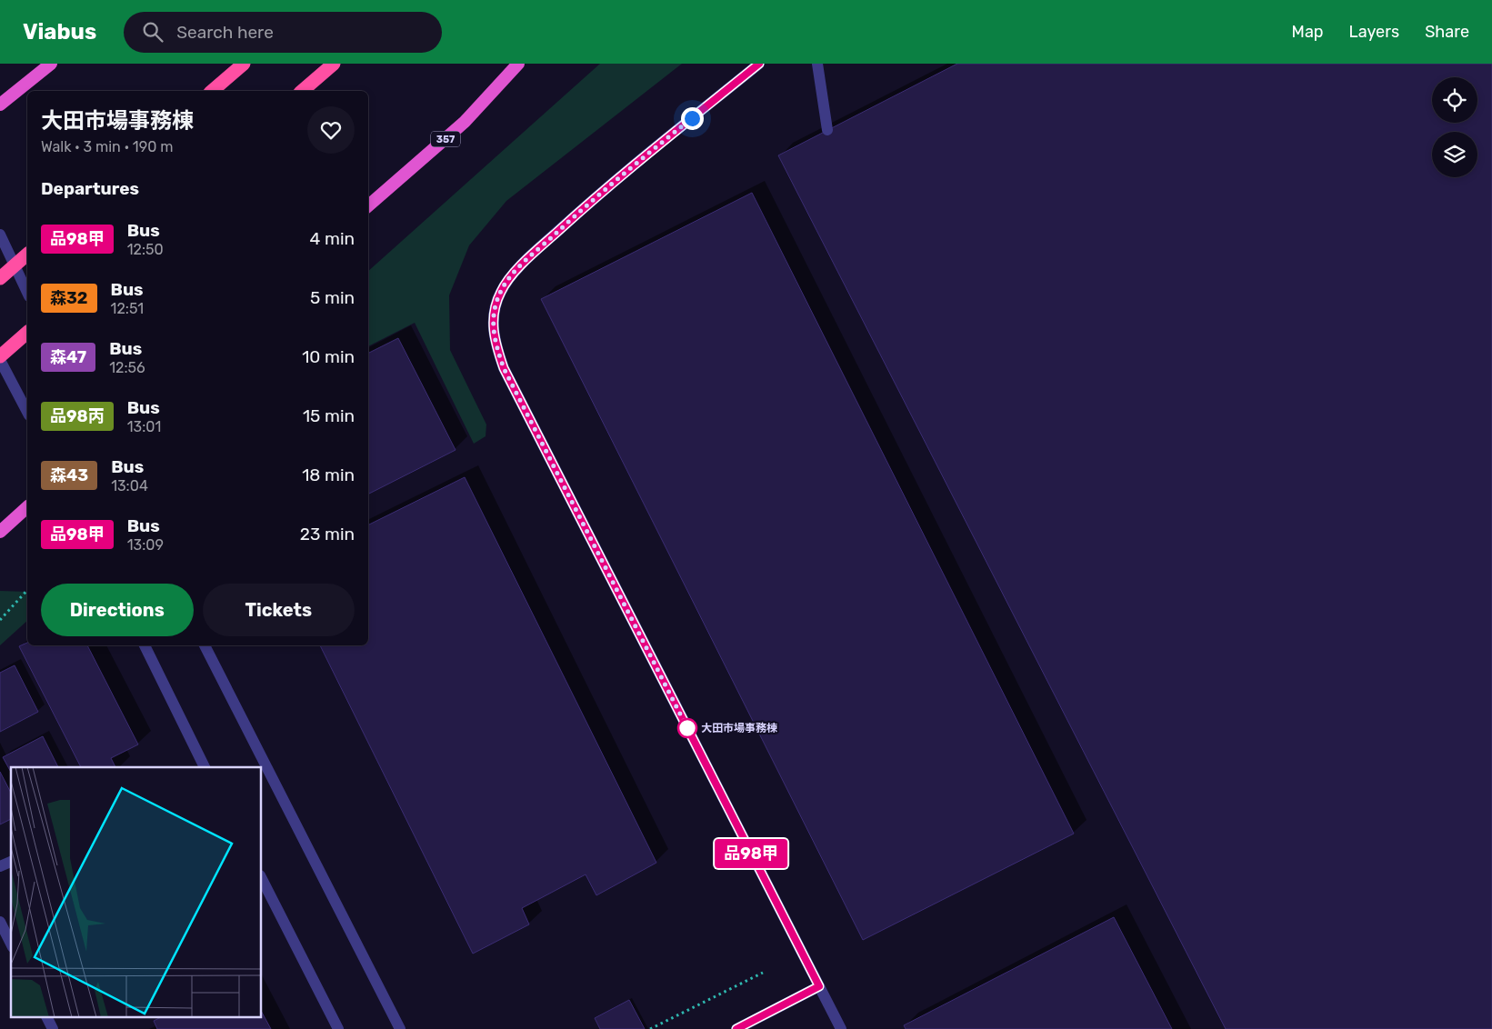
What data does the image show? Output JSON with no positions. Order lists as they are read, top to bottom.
{
  "streets": {
    "highway": ["357"]
  },
  "places": ["大田市場事務棟"],
  "lines": ["bus line 品98甲"],
  "page": {
    "header": "Viabus",
    "search": "Search here",
    "nav": ["Map", "Layers", "Share"],
    "on_map": "品98甲",
    "heading": [
      ["大田市場事務棟", "Walk · 3 min · 190 m"],
      "Departures"
    ],
    "list": [
      {
        "mark": "品98甲",
        "name": "Bus",
        "note": "12:50",
        "value": "4 min"
      },
      {
        "mark": "森32",
        "name": "Bus",
        "note": "12:51",
        "value": "5 min"
      },
      {
        "mark": "森47",
        "name": "Bus",
        "note": "12:56",
        "value": "10 min"
      },
      {
        "mark": "品98丙",
        "name": "Bus",
        "note": "13:01",
        "value": "15 min"
      },
      {
        "mark": "森43",
        "name": "Bus",
        "note": "13:04",
        "value": "18 min"
      },
      {
        "mark": "品98甲",
        "name": "Bus",
        "note": "13:09",
        "value": "23 min"
      }
    ],
    "buttons": ["Directions", "Tickets"]
  }
}
